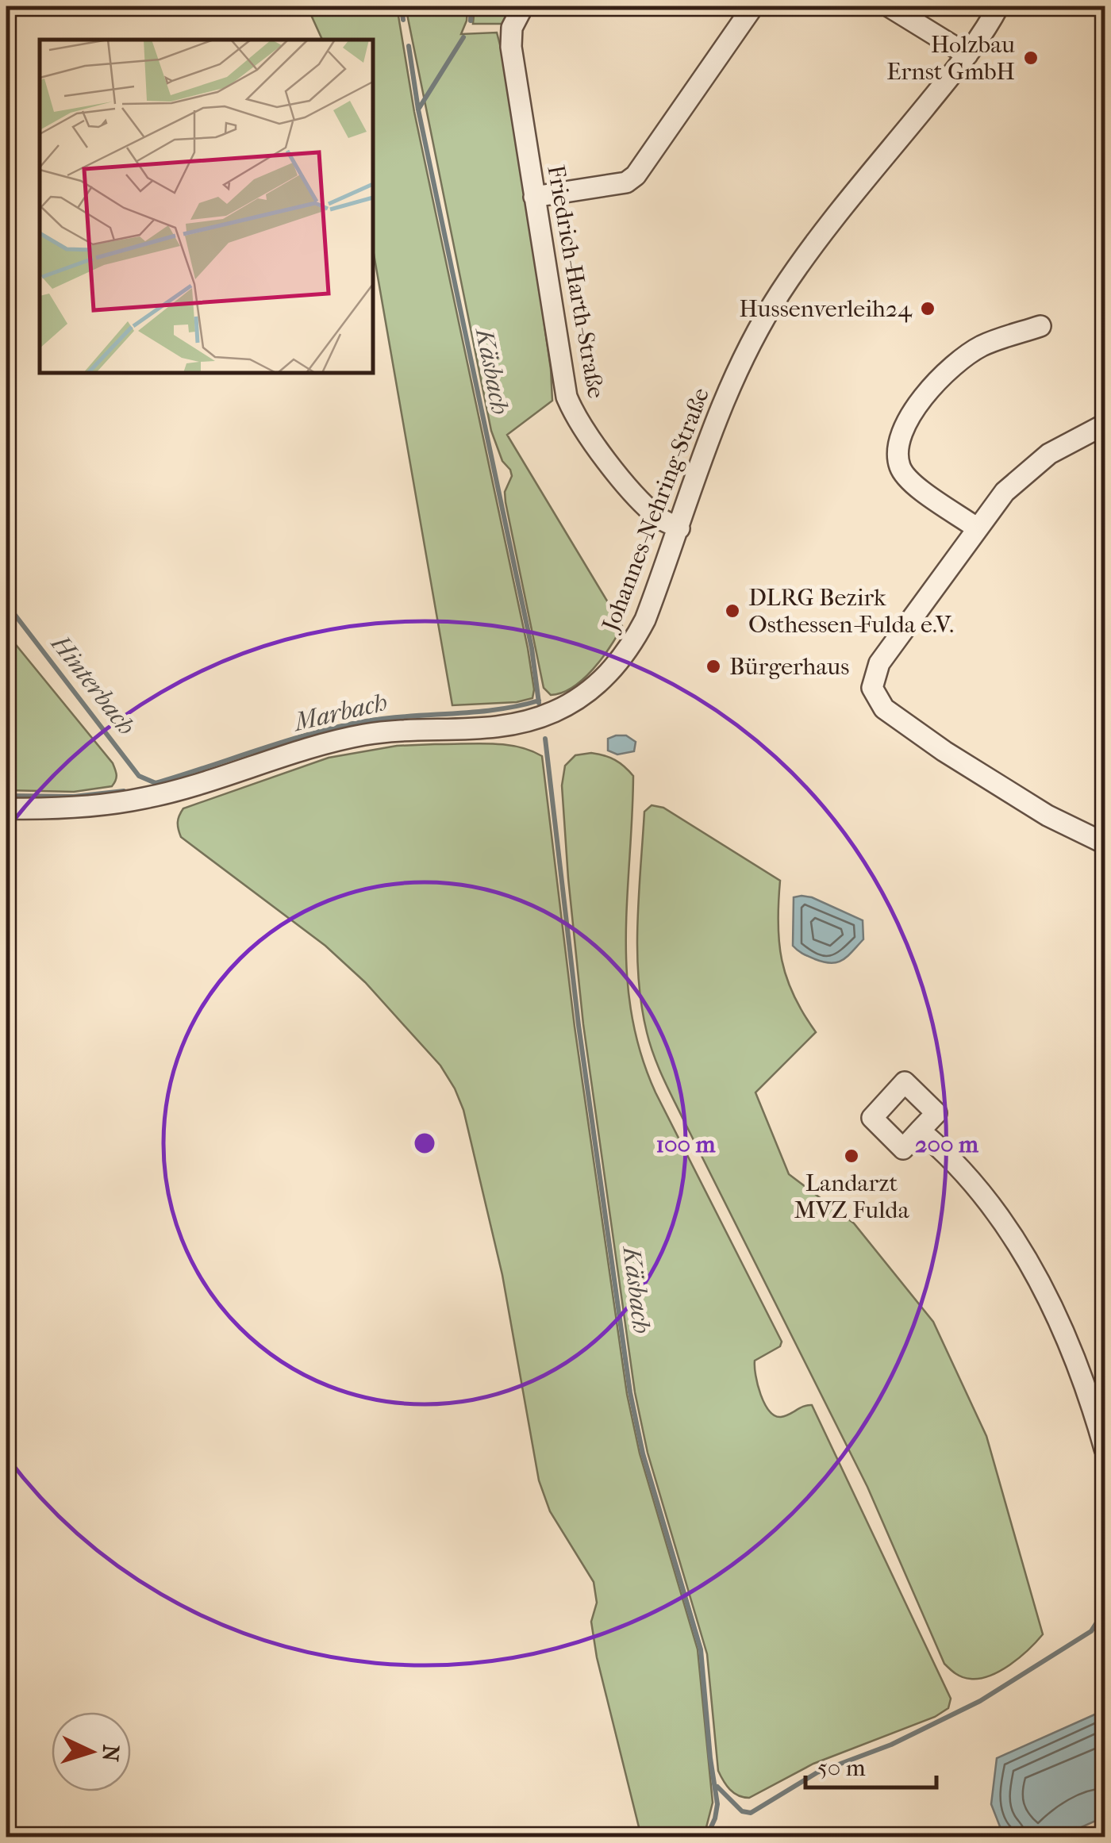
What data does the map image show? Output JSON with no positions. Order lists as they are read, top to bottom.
{
  "streets": {
    "street": ["Friedrich-Harth-Straße", "Johannes-Nehring-Straße"]
  },
  "crossings": [
    ["Friedrich-Harth-Straße", "Johannes-Nehring-Straße"]
  ],
  "water": ["Käsbach", "Hinterbach", "Marbach"],
  "places": [
    "Holzbau Ernst GmbH",
    "Hussenverleih24",
    "DLRG Bezirk Osthessen-Fulda e.V.",
    "Bürgerhaus",
    "Landarzt MVZ Fulda"
  ],
  "scale_bar": "50 m",
  "north": "right",
  "rings": ["100 m", "200 m"]
}
